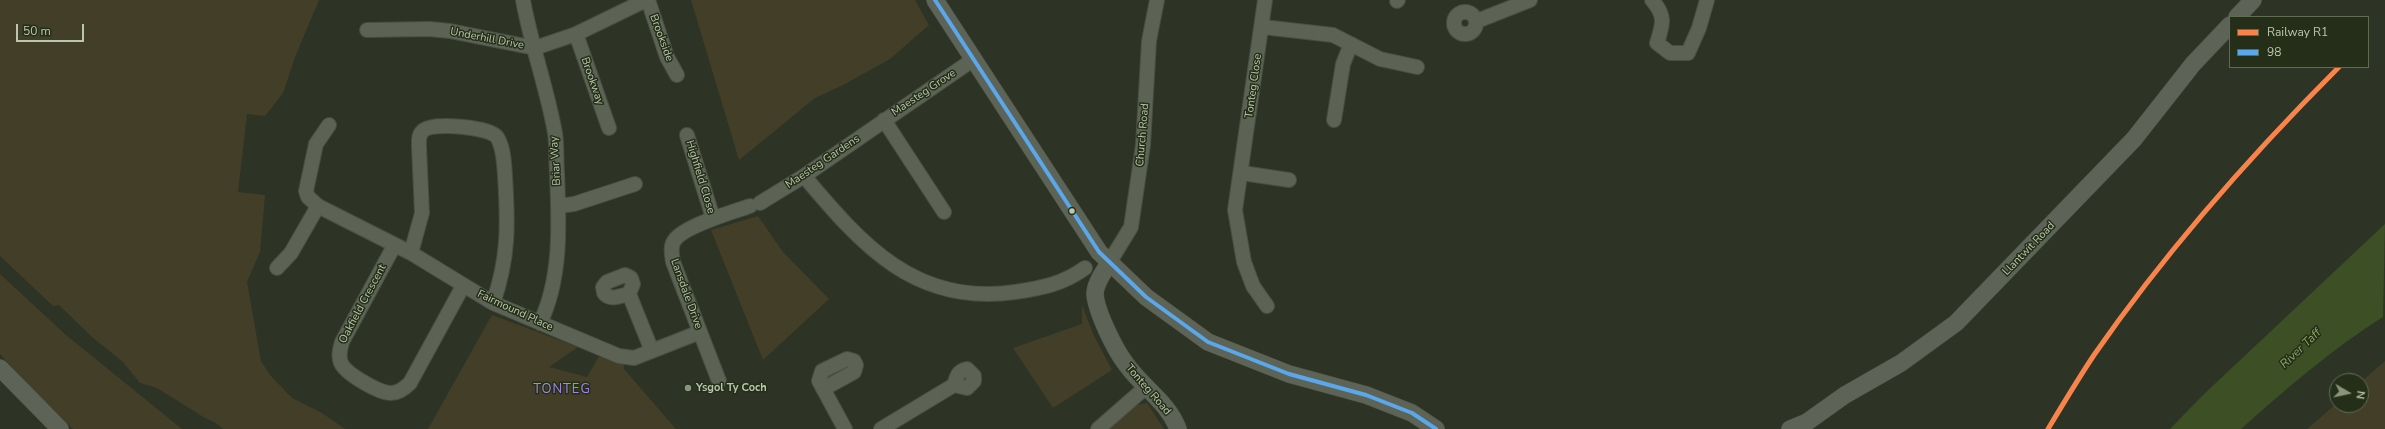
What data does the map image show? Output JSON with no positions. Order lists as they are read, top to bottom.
{
  "streets": {
    "main road": ["Llantwit Road", "Tonteg Road"],
    "street": [
      "Brookside",
      "Underhill Drive",
      "Brookway",
      "Tonteg Close",
      "Maesteg Grove",
      "Church Road",
      "Briar Way",
      "Maesteg Gardens",
      "Highfield Close",
      "Lansdale Drive",
      "Oakfield Crescent",
      "Fairmound Place"
    ]
  },
  "crossings": [
    ["Brookside", "Underhill Drive"],
    ["Underhill Drive", "Brookway"],
    ["Underhill Drive", "Briar Way"],
    ["Maesteg Grove", "Maesteg Gardens"],
    ["Church Road", "Tonteg Road"],
    ["Briar Way", "Fairmound Place"],
    ["Maesteg Gardens", "Lansdale Drive"],
    ["Highfield Close", "Lansdale Drive"],
    ["Lansdale Drive", "Fairmound Place"],
    ["Oakfield Crescent", "Fairmound Place"]
  ],
  "districts": ["TONTEG"],
  "water": ["River Taff"],
  "places": ["Ysgol Ty Coch"],
  "lines": ["transit line 98", "rail line R1"],
  "legend": ["Railway R1", "98"],
  "scale_bar": "50 m",
  "north": "right"
}
